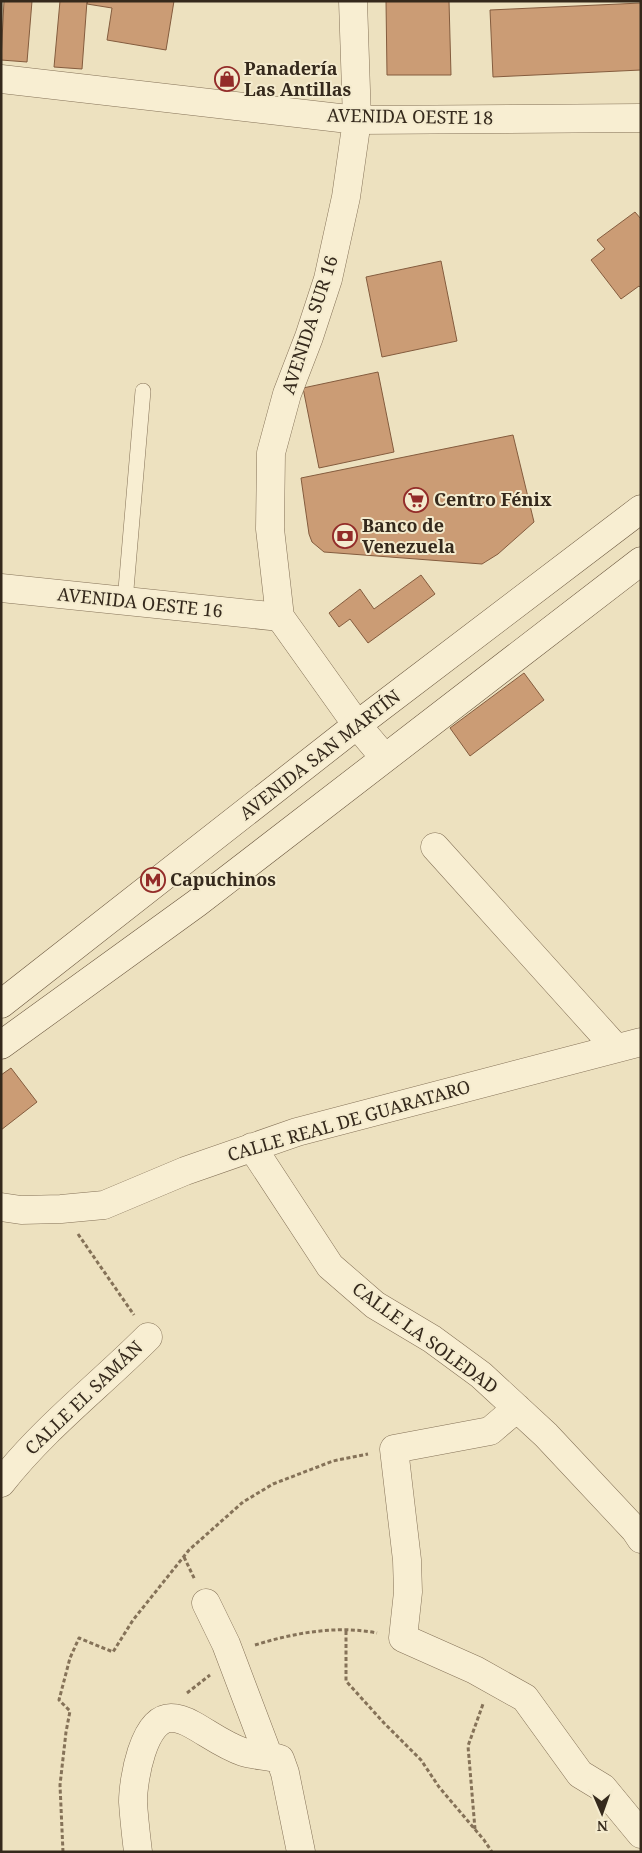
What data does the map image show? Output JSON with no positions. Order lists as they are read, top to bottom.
{
  "streets": {
    "street": [
      "AVENIDA OESTE 18",
      "AVENIDA SUR 16",
      "AVENIDA OESTE 16",
      "AVENIDA SAN MARTÍN",
      "CALLE REAL DE GUARATARO",
      "CALLE LA SOLEDAD",
      "CALLE EL SAMÁN"
    ]
  },
  "crossings": [
    ["AVENIDA OESTE 18", "AVENIDA SUR 16"],
    ["AVENIDA SUR 16", "AVENIDA OESTE 16"],
    ["CALLE REAL DE GUARATARO", "CALLE LA SOLEDAD"]
  ],
  "places": {
    "shop": ["Panadería Las Antillas"],
    "supermarket": ["Centro Fénix"],
    "bank": ["Banco de Venezuela"],
    "metro station": ["Capuchinos"]
  },
  "north": "bottom"
}
